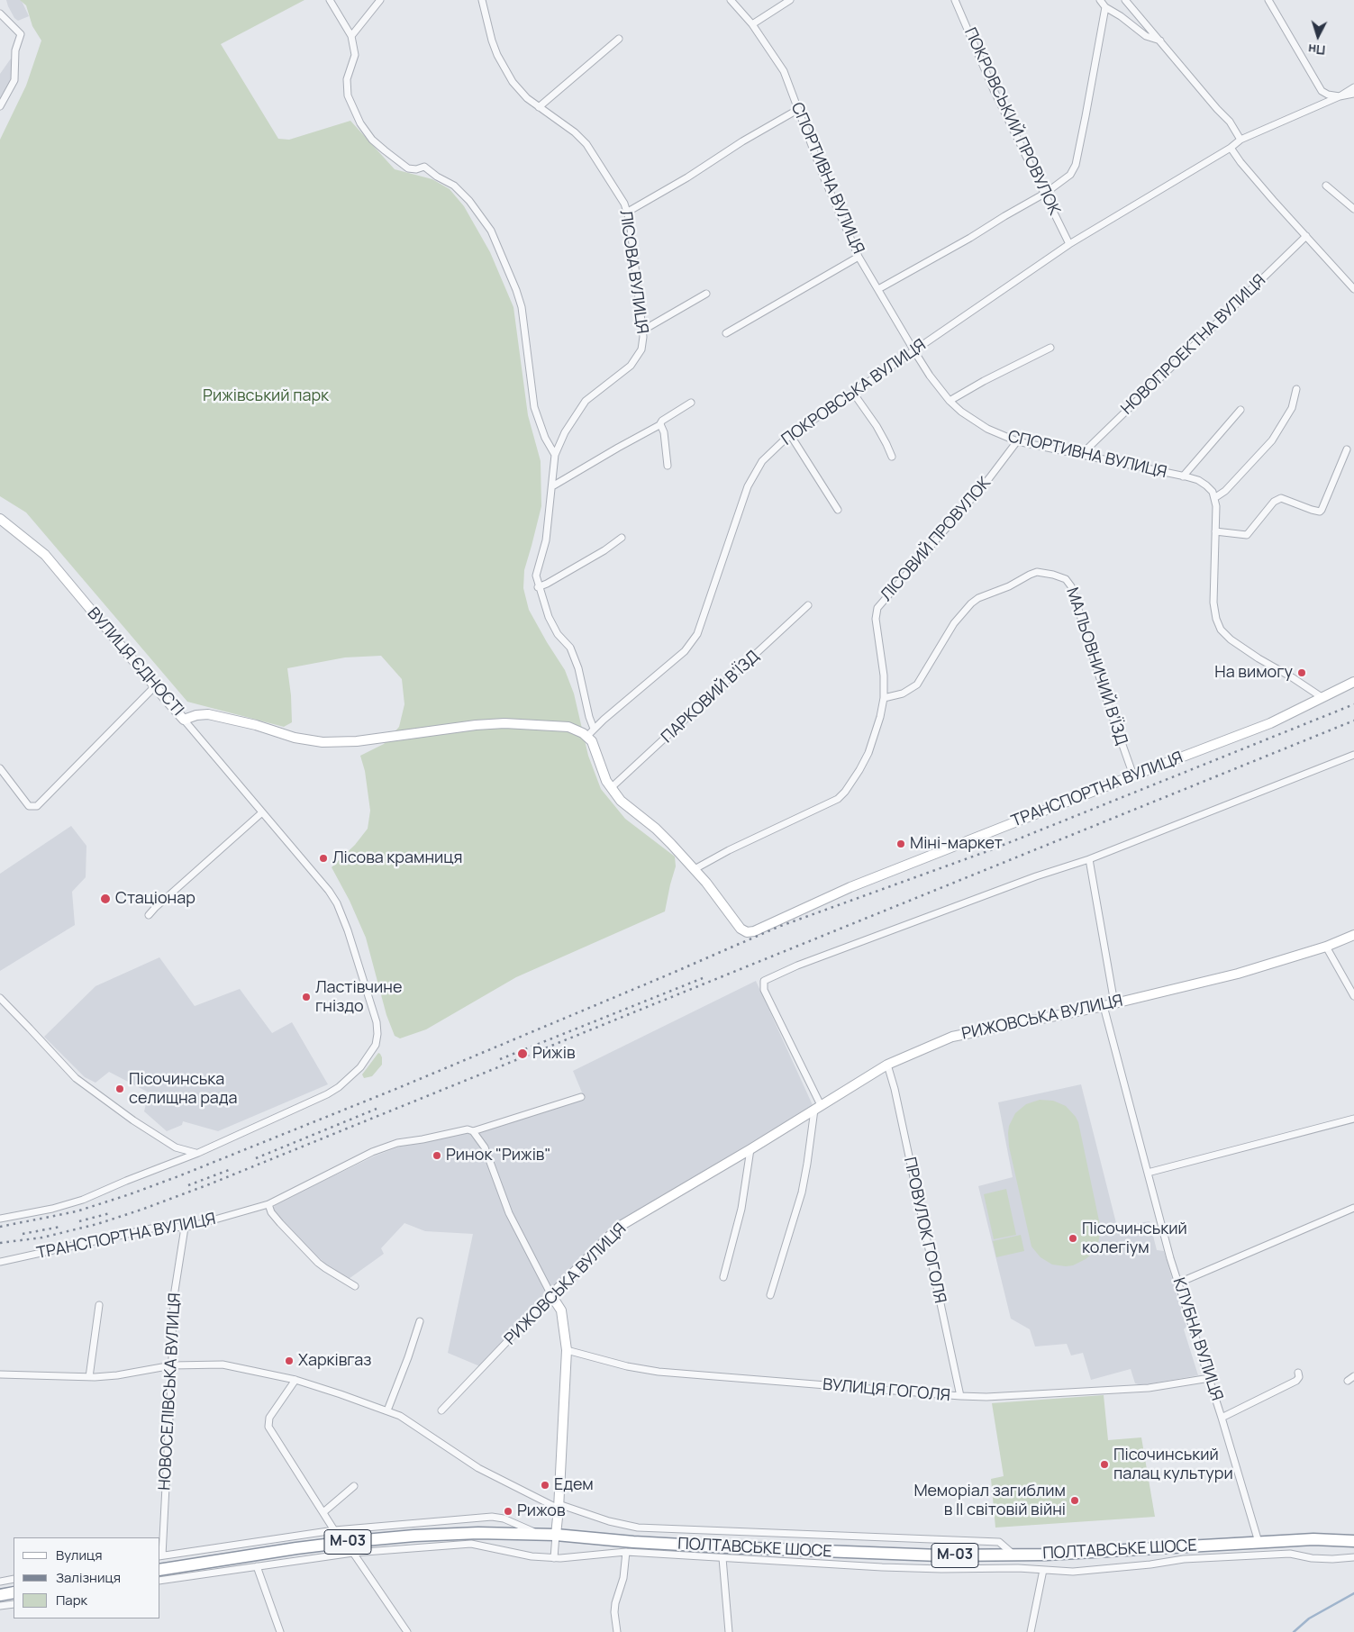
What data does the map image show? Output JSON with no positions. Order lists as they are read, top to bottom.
{
  "streets": {
    "highway": ["М-03", "ПОЛТАВСЬКЕ ШОСЕ"],
    "street": [
      "ПОКРОВСЬКИЙ ПРОВУЛОК",
      "СПОРТИВНА ВУЛИЦЯ",
      "ЛІСОВА ВУЛИЦЯ",
      "НОВОПРОЕКТНА ВУЛИЦЯ",
      "ПОКРОВСЬКА ВУЛИЦЯ",
      "ЛІСОВИЙ ПРОВУЛОК",
      "ВУЛИЦЯ ЄДНОСТІ",
      "МАЛЬОВНИЧИЙ В’ЇЗД",
      "ПАРКОВИЙ В’ЇЗД",
      "ТРАНСПОРТНА ВУЛИЦЯ",
      "РИЖОВСЬКА ВУЛИЦЯ",
      "ПРОВУЛОК ГОГОЛЯ",
      "КЛУБНА ВУЛИЦЯ",
      "ВУЛИЦЯ ГОГОЛЯ",
      "НОВОСЕЛІВСЬКА ВУЛИЦЯ"
    ]
  },
  "crossings": [
    ["ПОКРОВСЬКИЙ ПРОВУЛОК", "ПОКРОВСЬКА ВУЛИЦЯ"],
    ["СПОРТИВНА ВУЛИЦЯ", "НОВОПРОЕКТНА ВУЛИЦЯ"],
    ["СПОРТИВНА ВУЛИЦЯ", "ПОКРОВСЬКА ВУЛИЦЯ"],
    ["СПОРТИВНА ВУЛИЦЯ", "ЛІСОВИЙ ПРОВУЛОК"],
    ["ЛІСОВИЙ ПРОВУЛОК", "МАЛЬОВНИЧИЙ В’ЇЗД"],
    ["ЛІСОВИЙ ПРОВУЛОК", "ТРАНСПОРТНА ВУЛИЦЯ"],
    ["МАЛЬОВНИЧИЙ В’ЇЗД", "ТРАНСПОРТНА ВУЛИЦЯ"],
    ["ТРАНСПОРТНА ВУЛИЦЯ", "НОВОСЕЛІВСЬКА ВУЛИЦЯ"],
    ["РИЖОВСЬКА ВУЛИЦЯ", "ПРОВУЛОК ГОГОЛЯ"],
    ["РИЖОВСЬКА ВУЛИЦЯ", "КЛУБНА ВУЛИЦЯ"],
    ["ПРОВУЛОК ГОГОЛЯ", "ВУЛИЦЯ ГОГОЛЯ"],
    ["КЛУБНА ВУЛИЦЯ", "ВУЛИЦЯ ГОГОЛЯ"],
    ["КЛУБНА ВУЛИЦЯ", "ПОЛТАВСЬКЕ ШОСЕ"]
  ],
  "parks": ["Рижівський парк"],
  "places": [
    "На вимогу",
    "Міні-маркет",
    "Лісова крамниця",
    "Стаціонар",
    "Ластівчине гніздо",
    "Рижів",
    "Пісочинська селищна рада",
    "Ринок \"Рижів\"",
    "Пісочинський колегіум",
    "Харківгаз",
    "Пісочинський палац культури",
    "Едем",
    "Меморіал загиблим в II світовій війні",
    "Рижов"
  ],
  "legend": ["Вулиця", "Залізниця", "Парк"],
  "north": "bottom"
}
